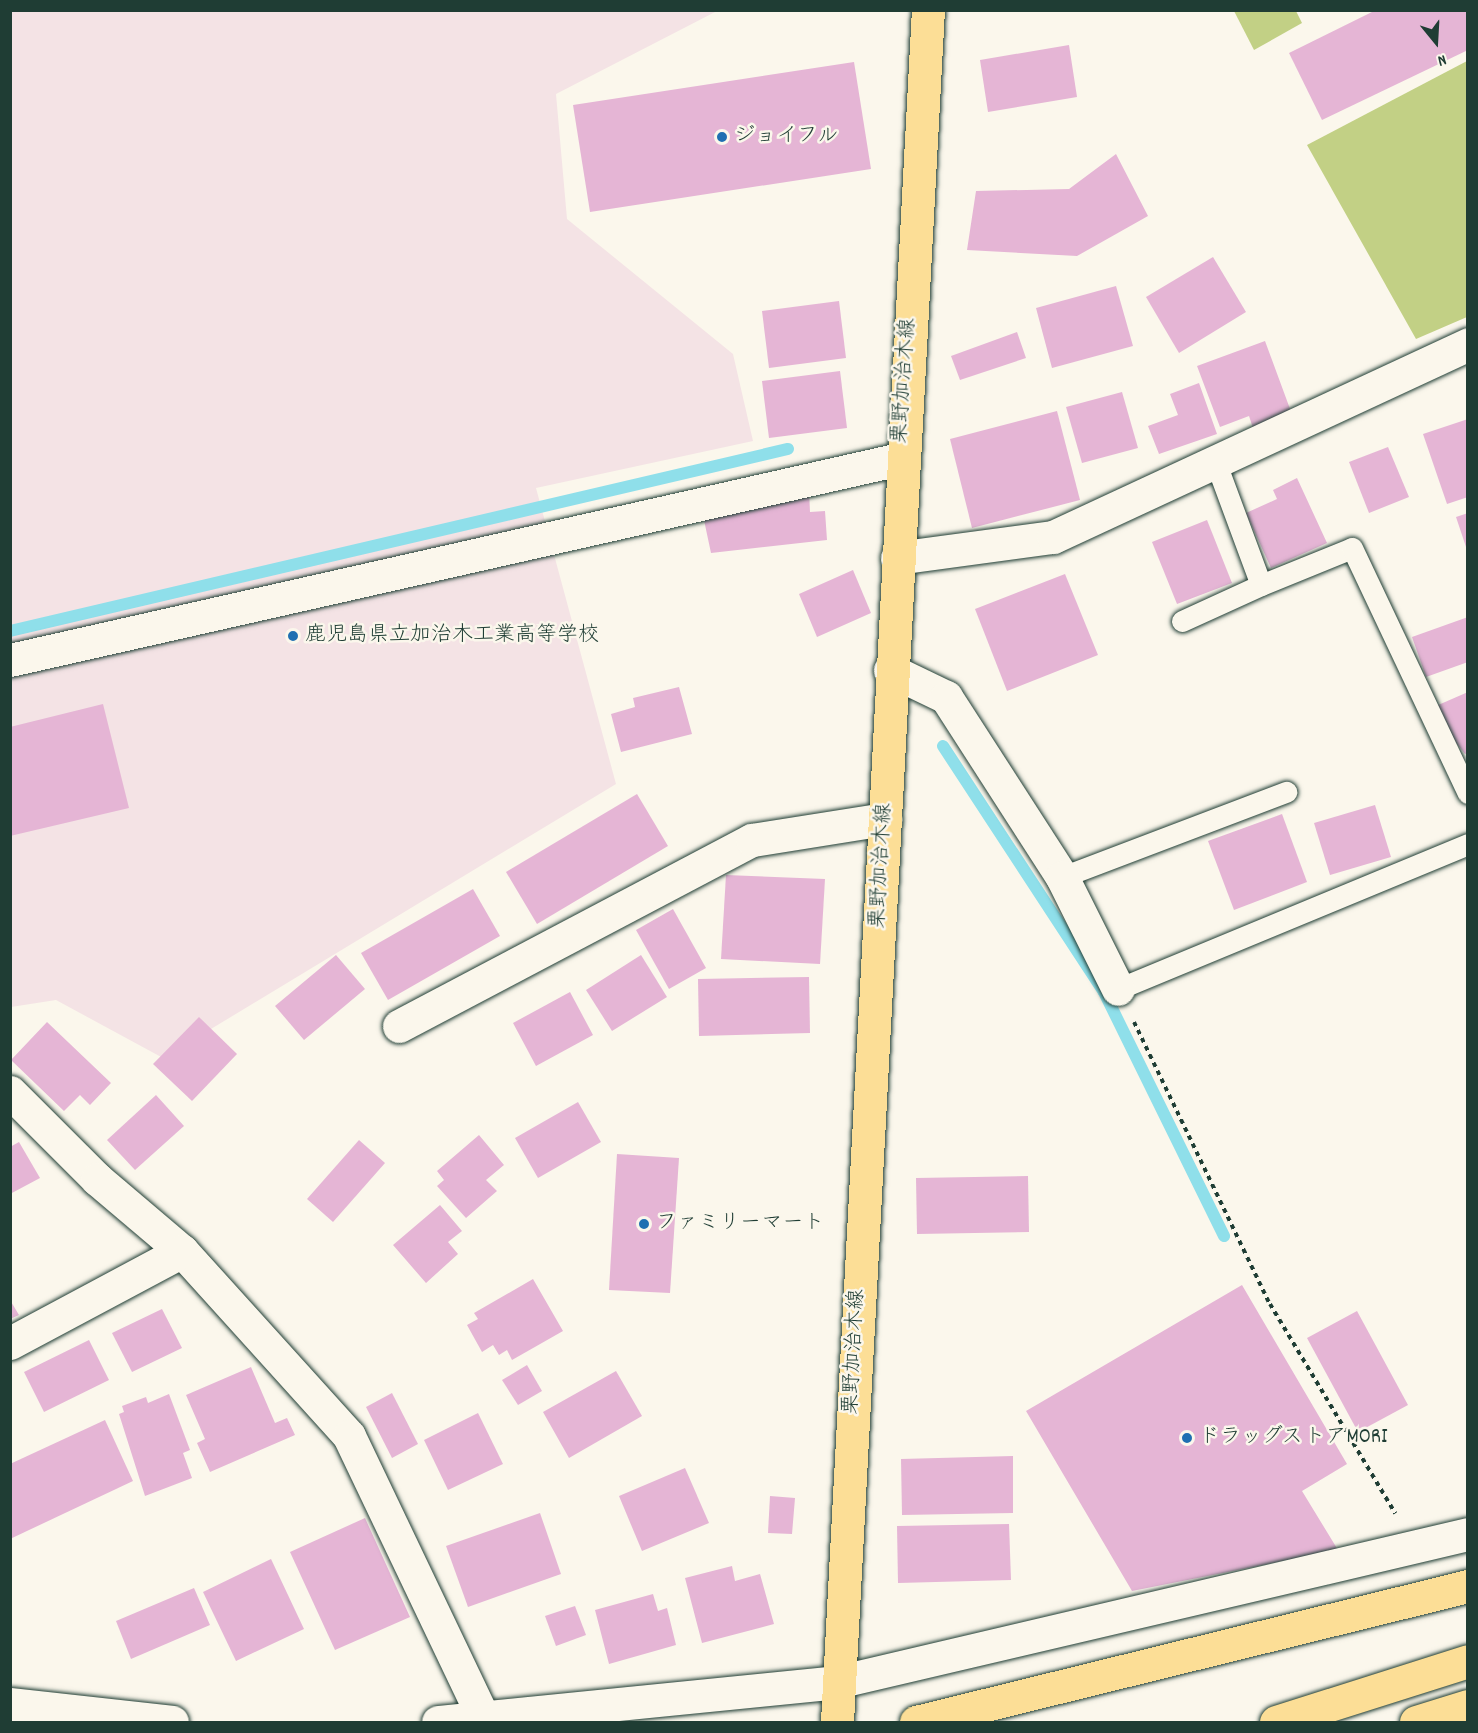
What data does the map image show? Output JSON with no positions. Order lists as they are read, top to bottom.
{
  "streets": {
    "main road": ["栗野加治木線"]
  },
  "places": [
    "ジョイフル",
    "鹿児島県立加治木工業高等学校",
    "ファミリーマート",
    "ドラッグストアMORI"
  ],
  "north": "bottom"
}
